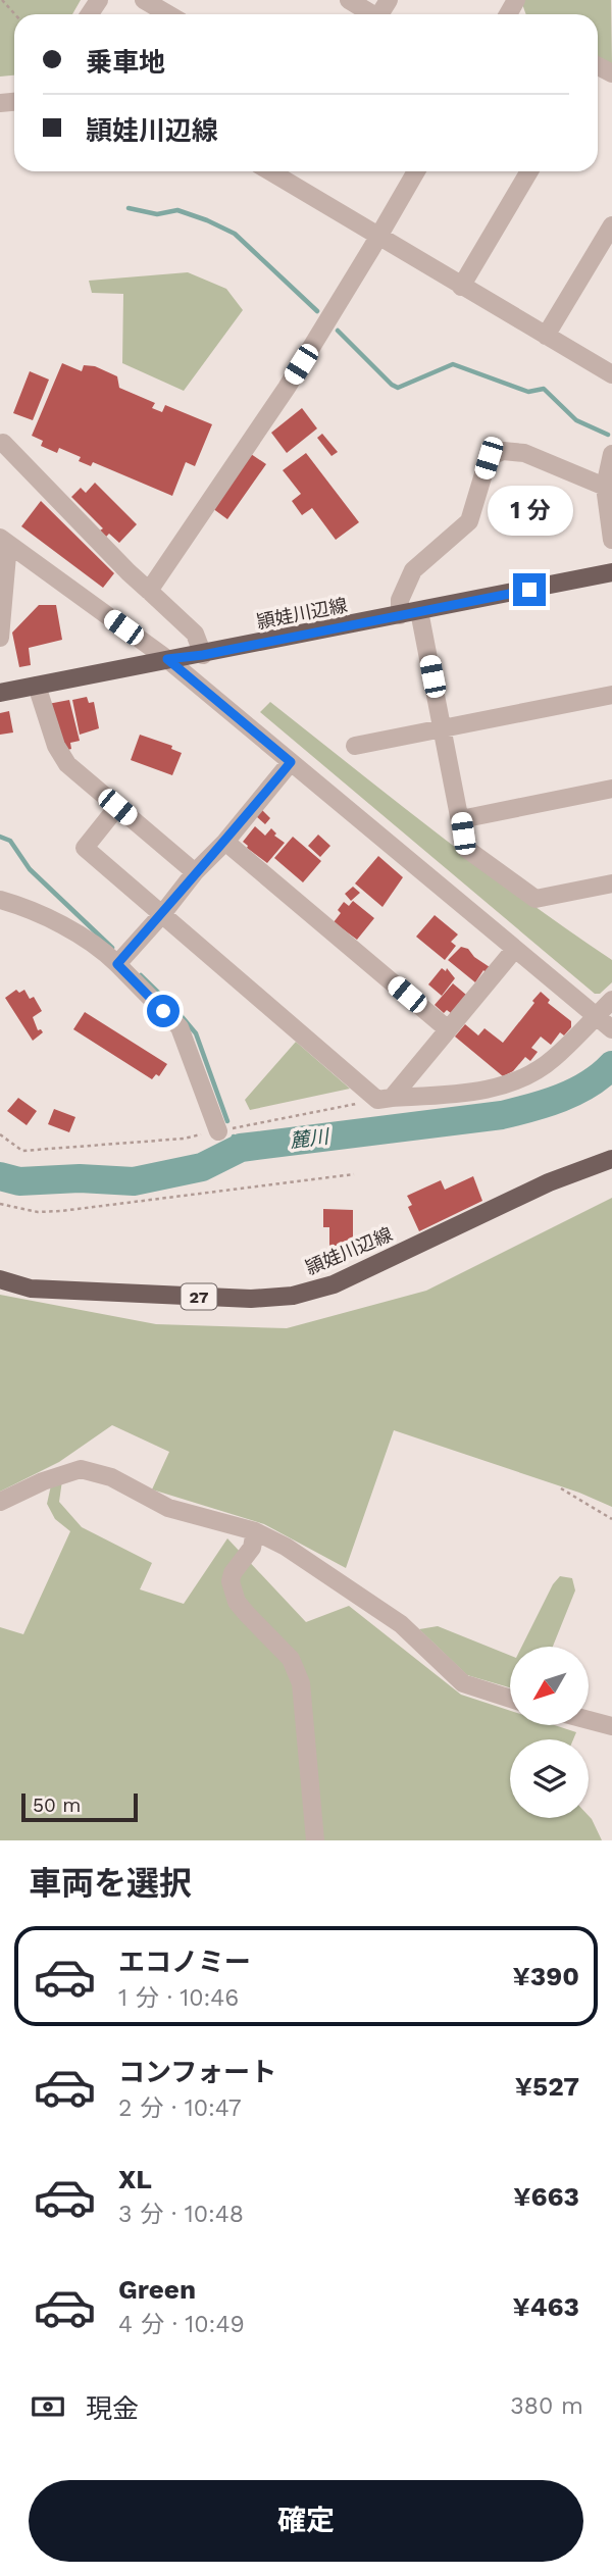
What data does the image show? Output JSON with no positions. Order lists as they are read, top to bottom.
{
  "streets": {
    "main road": ["頴娃川辺線", "27"]
  },
  "water": ["麓川"],
  "scale_bar": "50 m",
  "north": "bottom left",
  "page": {
    "banner": ["乗車地", "頴娃川辺線"],
    "bubble": "1 分",
    "scale": "50 m",
    "heading": "車両を選択",
    "list": [
      {
        "name": "エコノミー",
        "note": "1 分 · 10:46",
        "value": "¥390"
      },
      {
        "name": "コンフォート",
        "note": "2 分 · 10:47",
        "value": "¥527"
      },
      {
        "name": "XL",
        "note": "3 分 · 10:48",
        "value": "¥663"
      },
      {
        "name": "Green",
        "note": "4 分 · 10:49",
        "value": "¥463"
      }
    ],
    "pay": ["現金", "380 m"],
    "buttons": "確定"
  }
}
